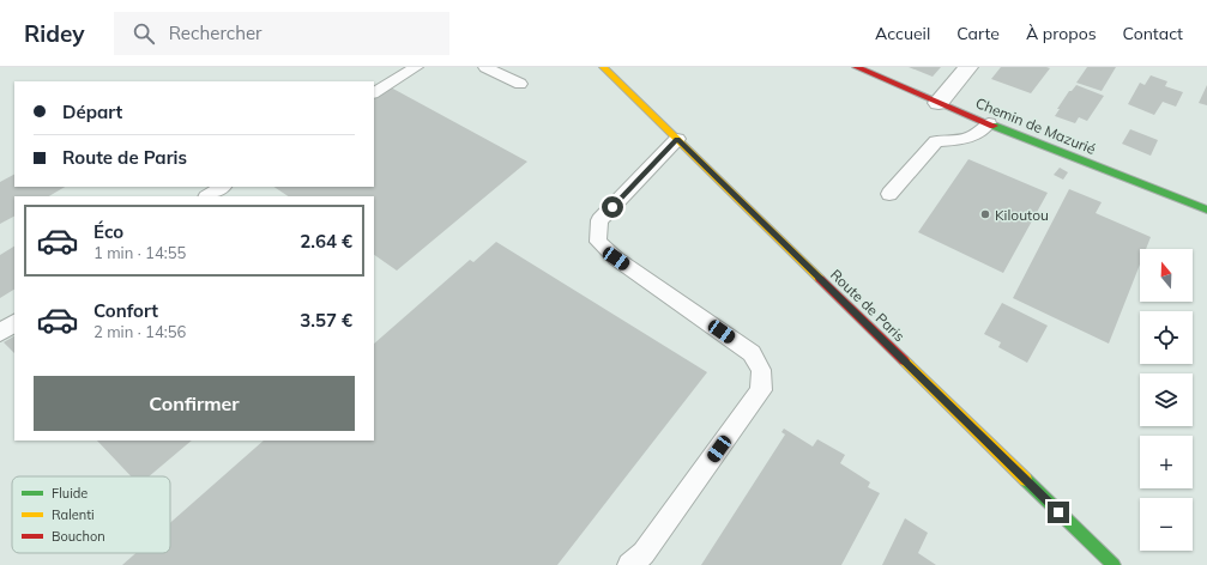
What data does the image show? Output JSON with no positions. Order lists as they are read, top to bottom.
{
  "streets": {
    "main road": ["Chemin de Mazurié", "Route de Paris"]
  },
  "places": ["Kiloutou"],
  "legend": ["Fluide", "Ralenti", "Bouchon"],
  "north": "top",
  "page": {
    "header": "Ridey",
    "search": "Rechercher",
    "nav": [
      "Accueil",
      "Carte",
      "À propos",
      "Contact"
    ],
    "banner": ["Départ", "Route de Paris"],
    "list": [
      {
        "name": "Éco",
        "note": "1 min · 14:55",
        "value": "2.64 €"
      },
      {
        "name": "Confort",
        "note": "2 min · 14:56",
        "value": "3.57 €"
      }
    ],
    "map_buttons": ["+", "−"],
    "buttons": "Confirmer"
  }
}
